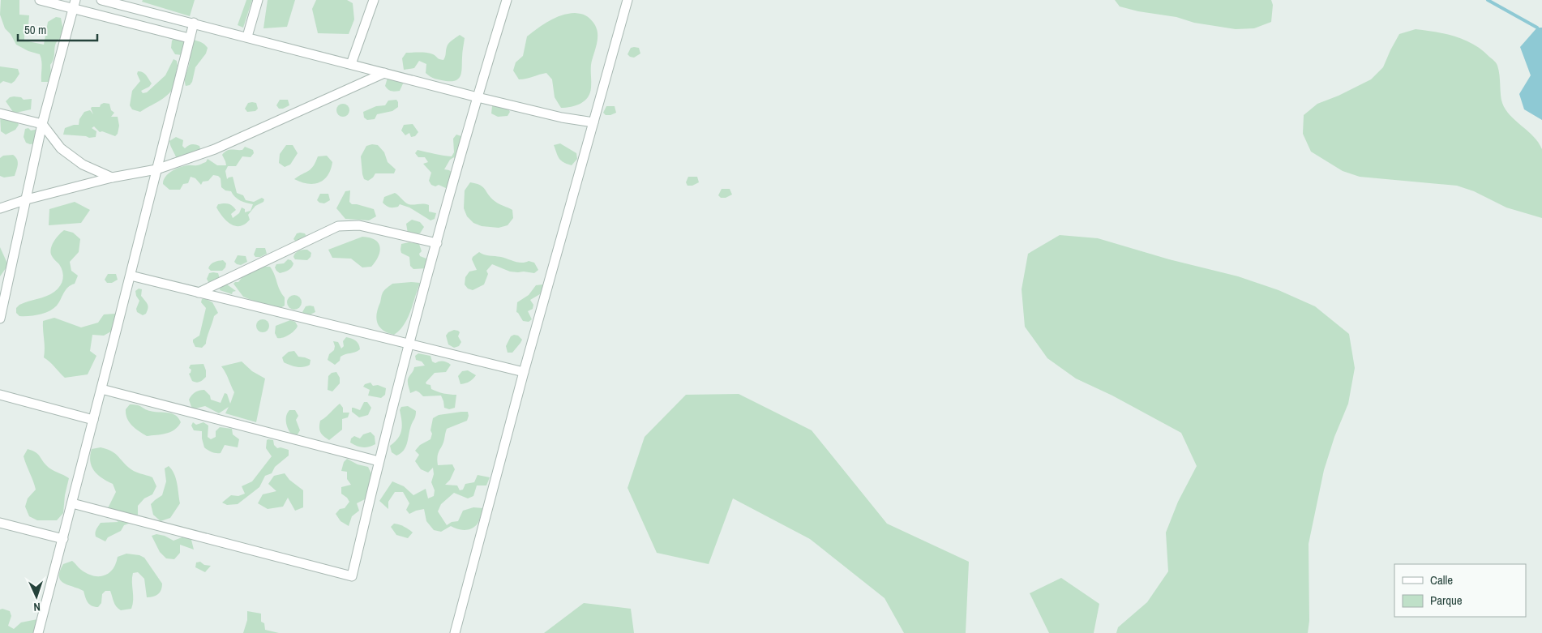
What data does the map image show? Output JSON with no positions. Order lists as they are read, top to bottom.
{
  "legend": ["Calle", "Parque"],
  "scale_bar": "50 m",
  "north": "bottom"
}
